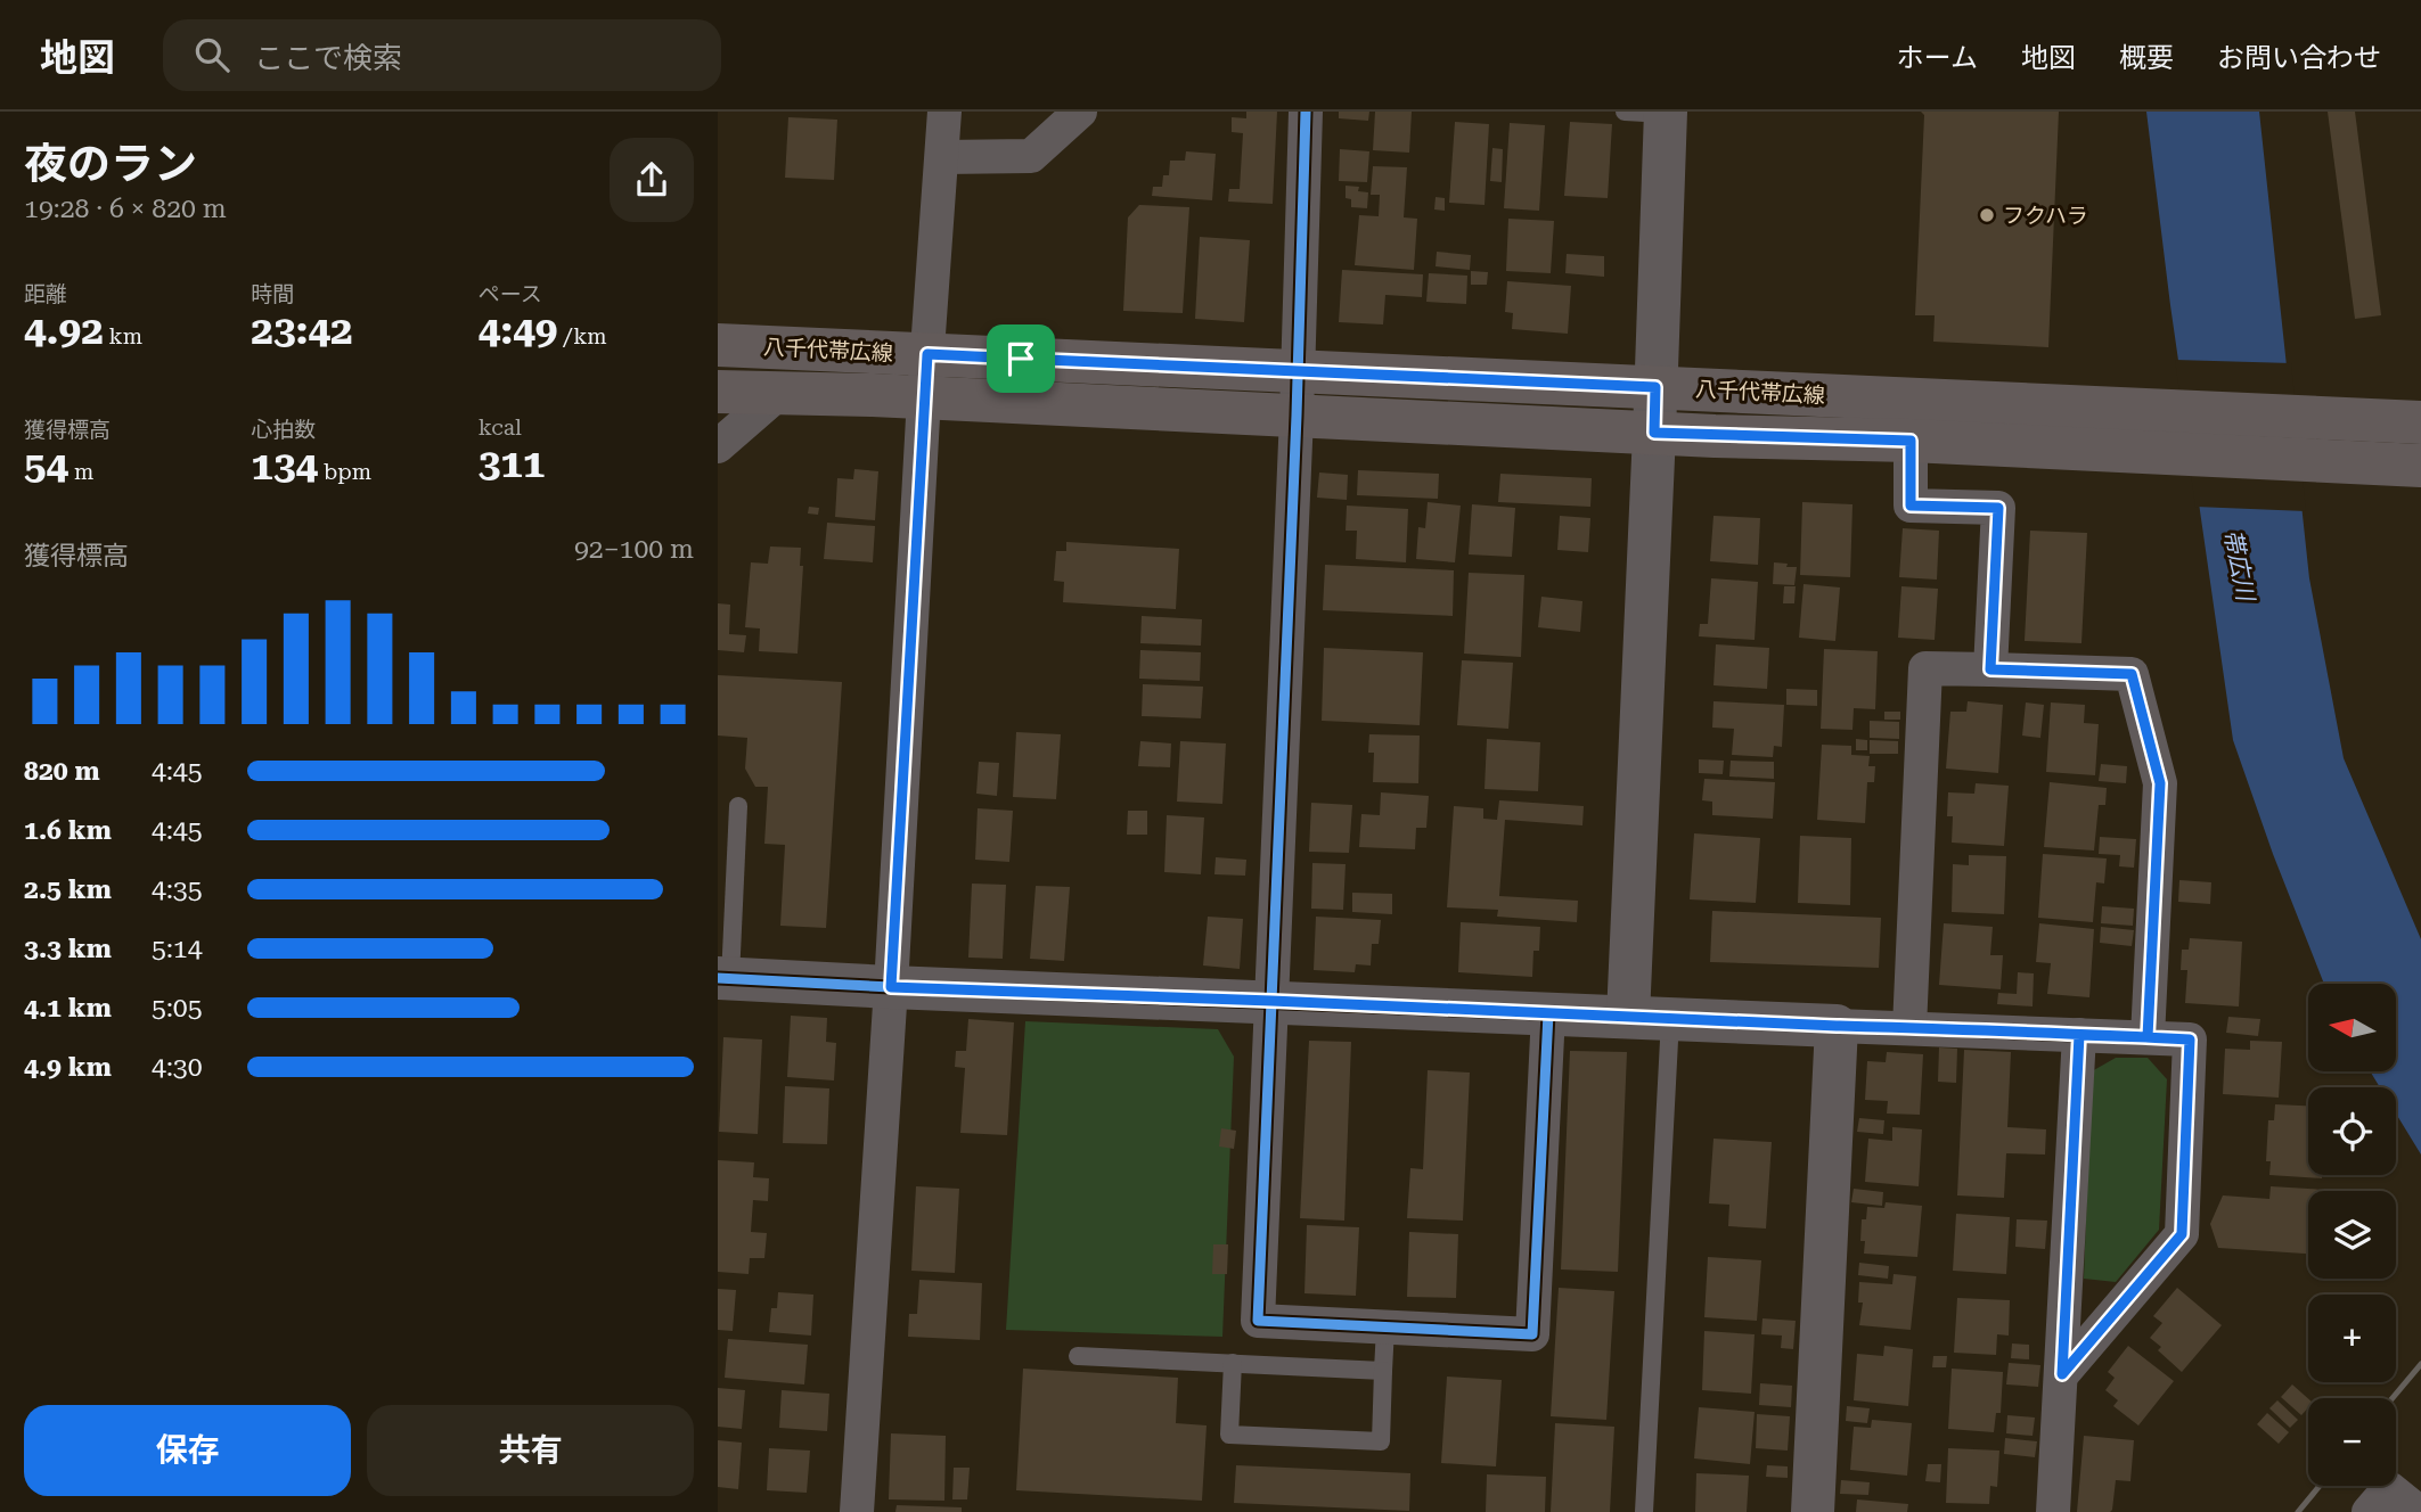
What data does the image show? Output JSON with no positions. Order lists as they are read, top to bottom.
{
  "streets": {
    "main road": ["八千代帯広線"]
  },
  "water": ["帯広川"],
  "places": ["フクハラ"],
  "north": "left",
  "page": {
    "header": "地図",
    "search": "ここで検索",
    "nav": [
      "ホーム",
      "地図",
      "概要",
      "お問い合わせ"
    ],
    "heading": ["夜のラン", "19:28 · 6 × 820 m"],
    "stats": [
      ["距離", "4.92 km"],
      ["時間", "23:42"],
      ["ペース", "4:49 /km"],
      ["獲得標高", "54 m"],
      ["心拍数", "134 bpm"],
      ["kcal", "311"]
    ],
    "chart": ["獲得標高", "92–100 m"],
    "list": [
      {
        "name": "820 m",
        "note": "4:45"
      },
      {
        "name": "1.6 km",
        "note": "4:45"
      },
      {
        "name": "2.5 km",
        "note": "4:35"
      },
      {
        "name": "3.3 km",
        "note": "5:14"
      },
      {
        "name": "4.1 km",
        "note": "5:05"
      },
      {
        "name": "4.9 km",
        "note": "4:30"
      }
    ],
    "map_buttons": ["+", "−"],
    "buttons": ["保存", "共有"]
  }
}
